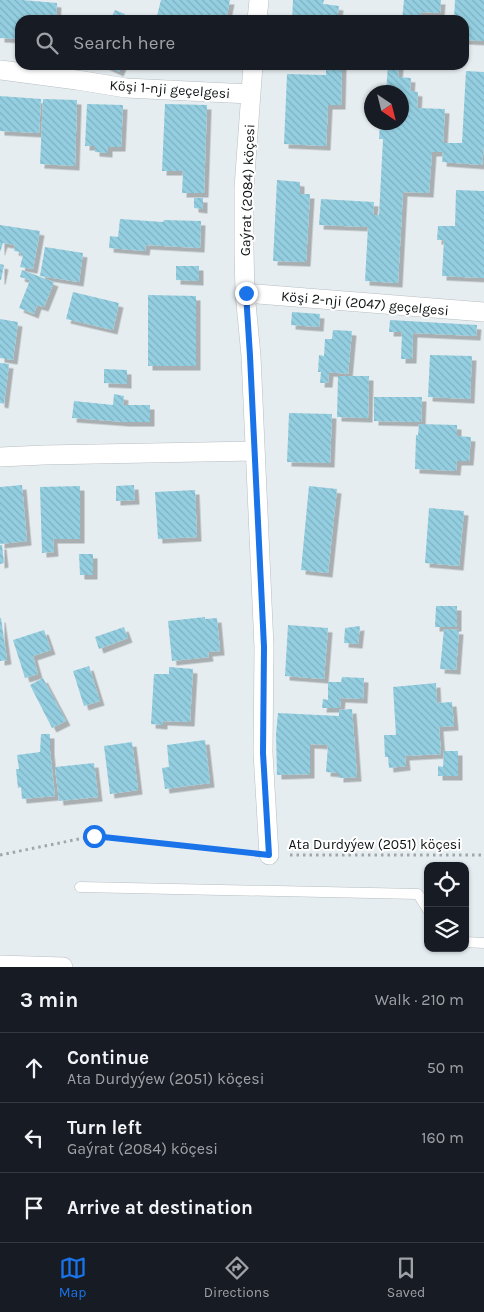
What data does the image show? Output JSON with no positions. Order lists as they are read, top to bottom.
{
  "streets": {
    "street": ["Köşi 1-nji geçelgesi", "Gaýrat (2084) köçesi", "Köşi 2-nji (2047) geçelgesi"],
    "path": ["Ata Durdyýew (2051) köçesi"]
  },
  "crossings": [
    ["Köşi 1-nji geçelgesi", "Gaýrat (2084) köçesi"],
    ["Gaýrat (2084) köçesi", "Köşi 2-nji (2047) geçelgesi"],
    ["Gaýrat (2084) köçesi", "Ata Durdyýew (2051) köçesi"]
  ],
  "north": "bottom right",
  "page": {
    "search": "Search here",
    "heading": ["3 min", "Walk · 210 m"],
    "list": [
      ["Continue", "Ata Durdyýew (2051) köçesi", "50 m"],
      ["Turn left", "Gaýrat (2084) köçesi", "160 m"],
      "Arrive at destination"
    ],
    "nav": ["Map", "Directions", "Saved"]
  }
}
